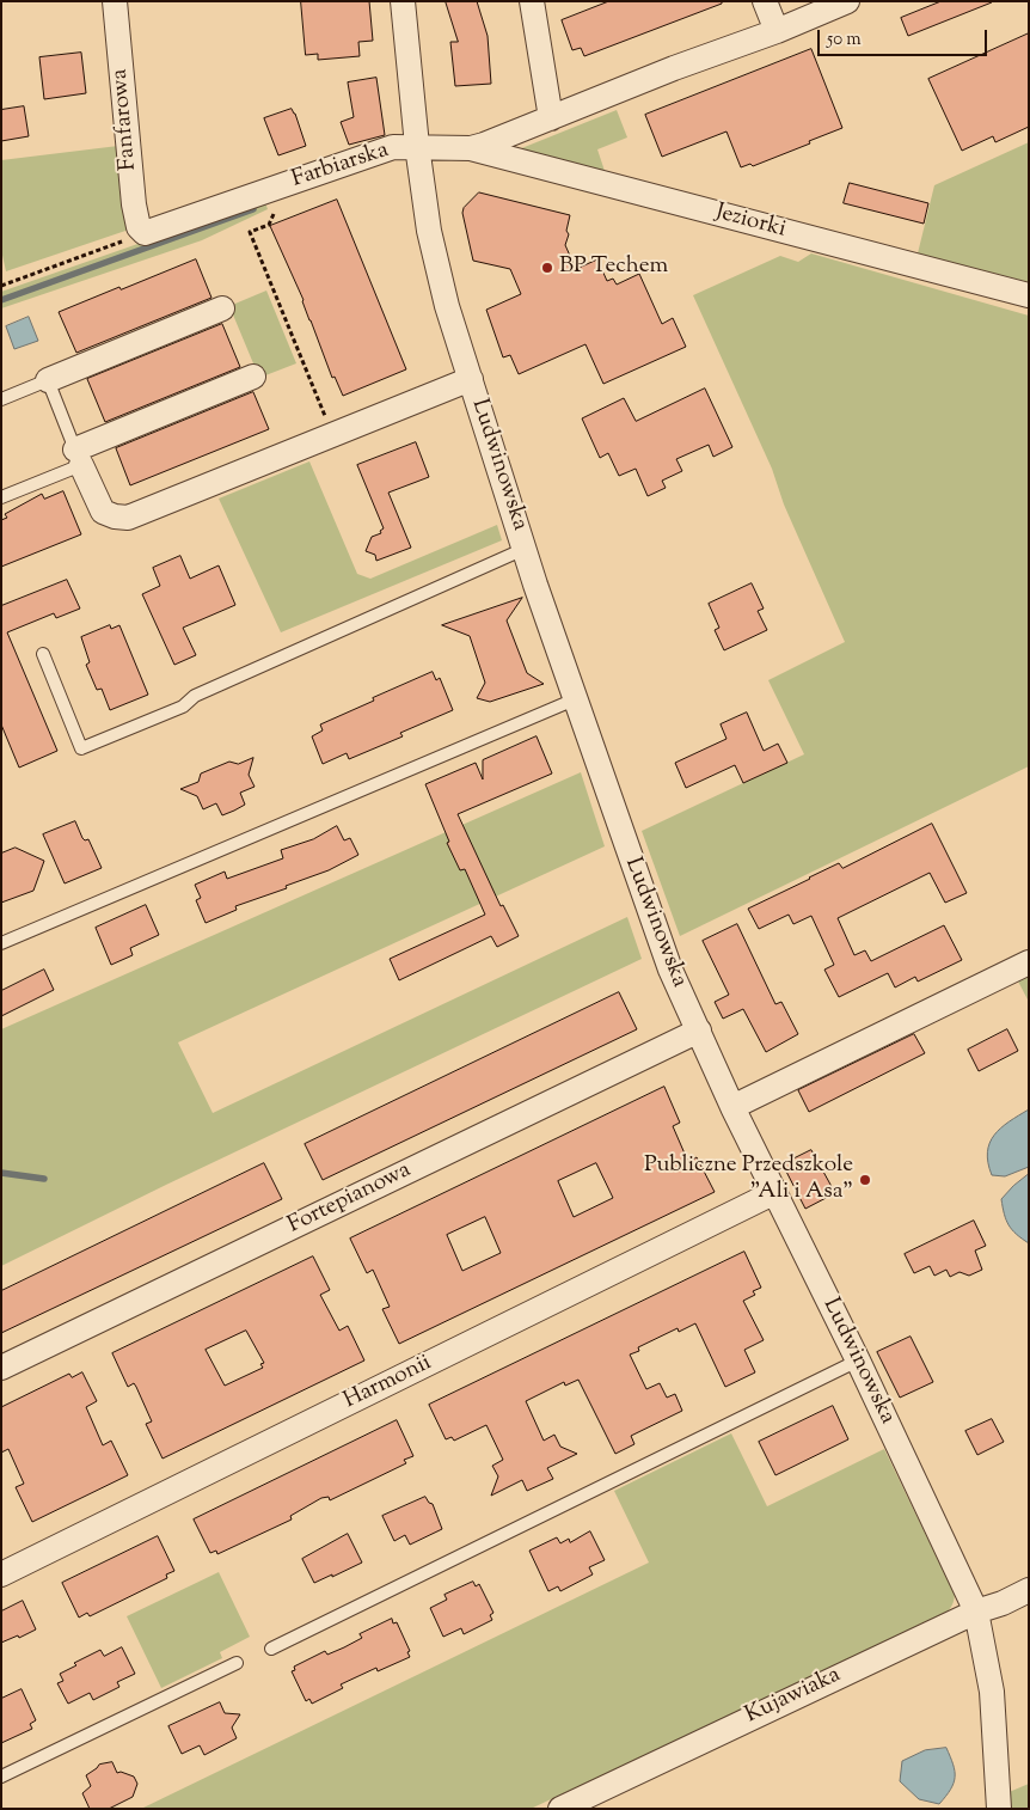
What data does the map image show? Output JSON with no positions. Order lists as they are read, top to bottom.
{
  "streets": {
    "street": [
      "Fanfarowa",
      "Farbiarska",
      "Jeziorki",
      "Ludwinowska",
      "Fortepianowa",
      "Harmonii",
      "Kujawiaka"
    ]
  },
  "crossings": [
    ["Fanfarowa", "Farbiarska"],
    ["Farbiarska", "Jeziorki"],
    ["Farbiarska", "Ludwinowska"],
    ["Ludwinowska", "Fortepianowa"],
    ["Ludwinowska", "Harmonii"],
    ["Ludwinowska", "Kujawiaka"]
  ],
  "places": ["BP Techem", "Publiczne Przedszkole \"Ali i Asa\""],
  "scale_bar": "50 m"
}
